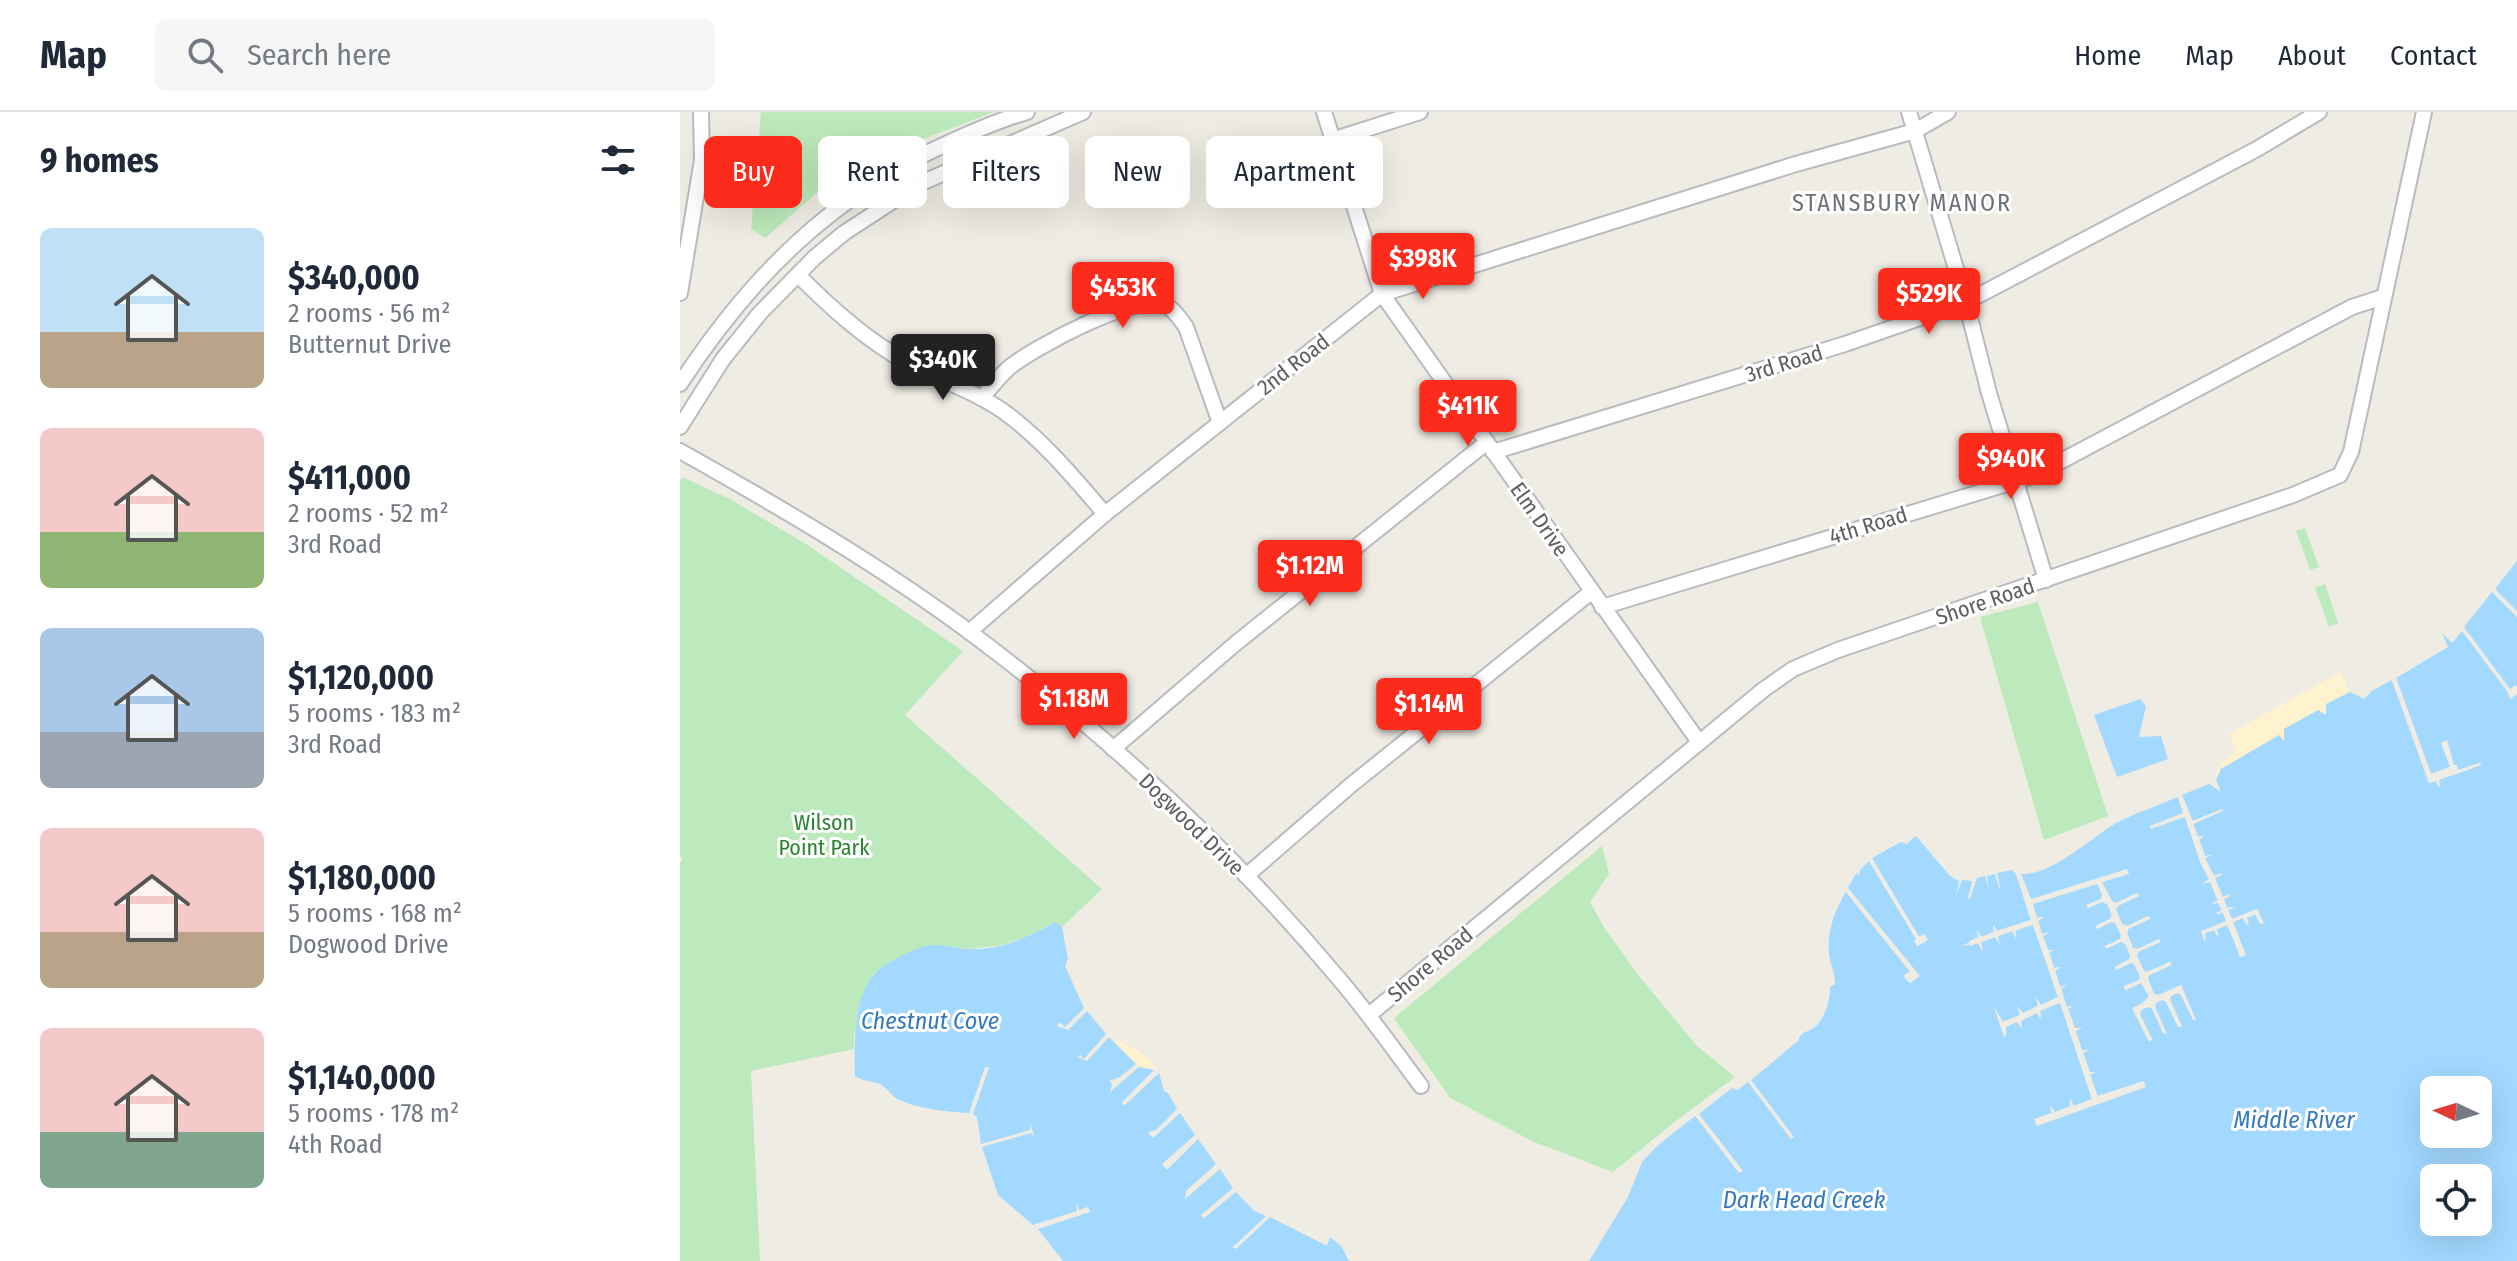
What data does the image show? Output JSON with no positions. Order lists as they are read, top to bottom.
{
  "streets": {
    "street": [
      "3rd Road",
      "2nd Road",
      "Elm Drive",
      "4th Road",
      "Shore Road",
      "Dogwood Drive"
    ]
  },
  "crossings": [
    ["3rd Road", "Elm Drive"],
    ["3rd Road", "Dogwood Drive"],
    ["2nd Road", "Elm Drive"],
    ["2nd Road", "Dogwood Drive"],
    ["Elm Drive", "4th Road"],
    ["Elm Drive", "Shore Road"],
    ["4th Road", "Shore Road"],
    ["Shore Road", "Dogwood Drive"]
  ],
  "districts": ["STANSBURY MANOR"],
  "water": ["Chestnut Cove", "Middle River", "Dark Head Creek"],
  "parks": ["Wilson Point Park"],
  "north": "left",
  "page": {
    "header": "Map",
    "search": "Search here",
    "nav": [
      "Home",
      "Map",
      "About",
      "Contact"
    ],
    "heading": "9 homes",
    "chip": [
      "Buy",
      "Rent",
      "Filters",
      "New",
      "Apartment"
    ],
    "list": [
      {
        "name": "$340,000",
        "note": "2 rooms · 56 m² · Butternut Drive"
      },
      {
        "name": "$411,000",
        "note": "2 rooms · 52 m² · 3rd Road"
      },
      {
        "name": "$1,120,000",
        "note": "5 rooms · 183 m² · 3rd Road"
      },
      {
        "name": "$1,180,000",
        "note": "5 rooms · 168 m² · Dogwood Drive"
      },
      {
        "name": "$1,140,000",
        "note": "5 rooms · 178 m² · 4th Road"
      }
    ],
    "price": [
      "$398K",
      "$453K",
      "$529K",
      "$340K",
      "$411K",
      "$940K",
      "$1.12M",
      "$1.18M",
      "$1.14M"
    ]
  }
}
